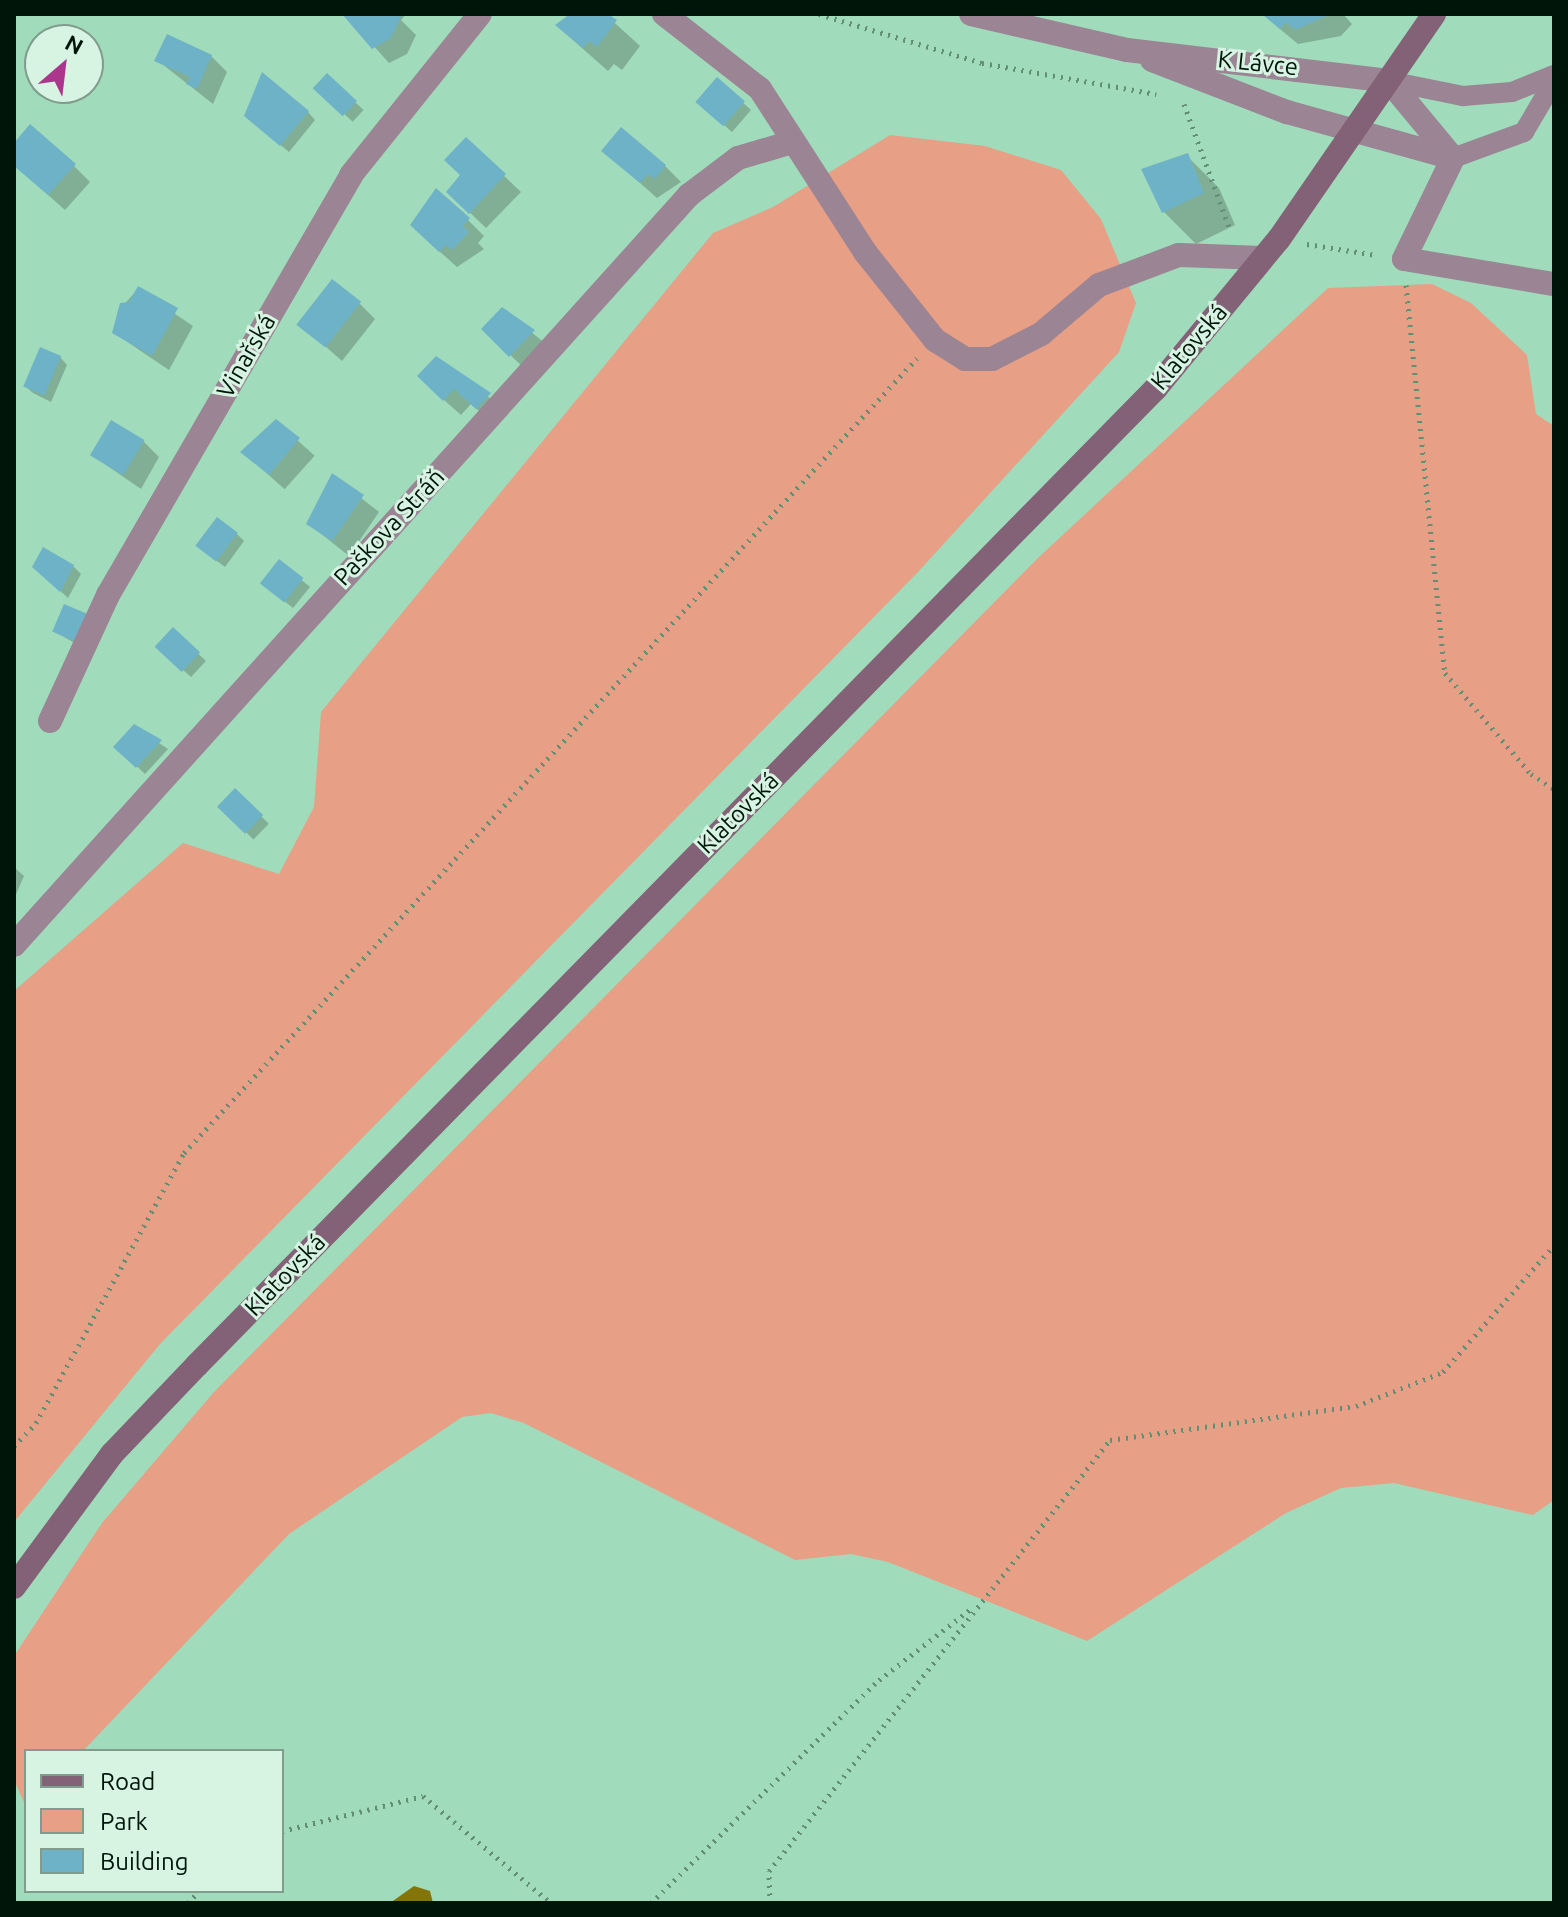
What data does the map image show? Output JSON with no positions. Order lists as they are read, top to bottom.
{
  "streets": {
    "main road": ["Klatovská"],
    "street": ["K Lávce", "Vinařská", "Paškova Stráň"]
  },
  "crossings": [
    ["K Lávce", "Klatovská"]
  ],
  "legend": ["Road", "Park", "Building"],
  "north": "top right"
}
